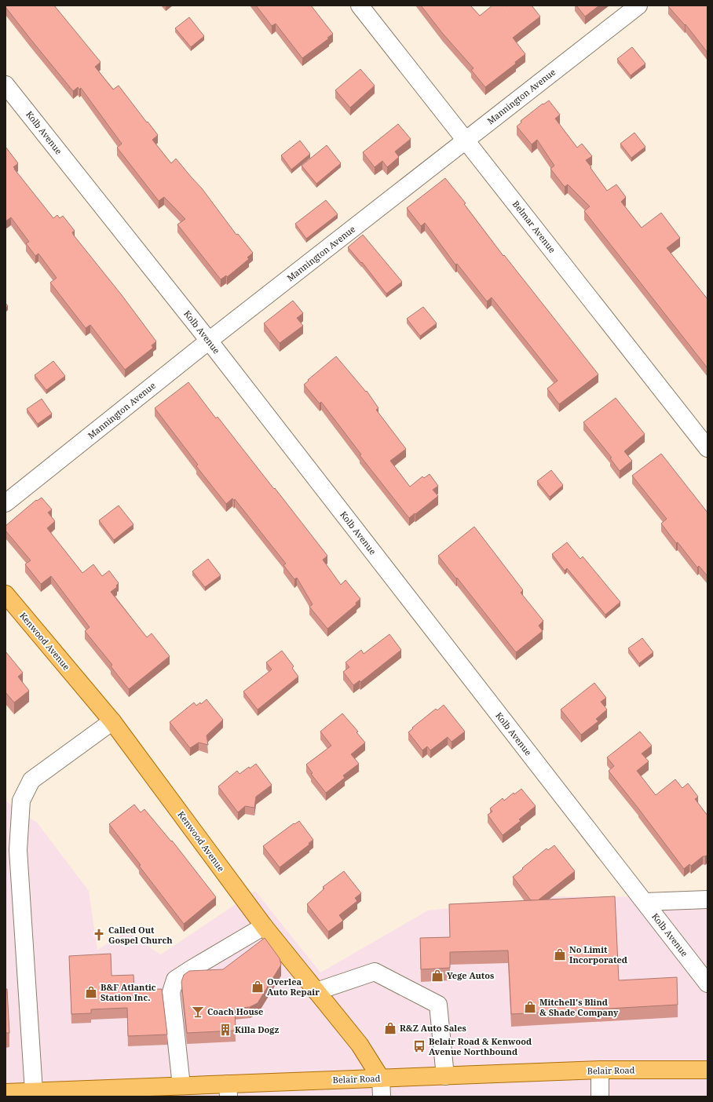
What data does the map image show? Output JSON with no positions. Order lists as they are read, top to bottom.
{
  "streets": {
    "main road": ["Kenwood Avenue", "Belair Road"],
    "street": ["Mannington Avenue", "Kolb Avenue", "Belmar Avenue"]
  },
  "crossings": [
    ["Mannington Avenue", "Kolb Avenue"],
    ["Mannington Avenue", "Belmar Avenue"],
    ["Kenwood Avenue", "Belair Road"]
  ],
  "places": {
    "church": ["Called Out Gospel Church"],
    "shop": [
      "No Limit Incorporated",
      "Yege Autos",
      "Overlea Auto Repair",
      "B&F Atlantic Station Inc.",
      "Mitchell's Blind & Shade Company",
      "R&Z Auto Sales"
    ],
    "bar": ["Coach House"],
    "building": ["Killa Dogz"],
    "bus stop": ["Belair Road & Kenwood Avenue Northbound"]
  }
}
